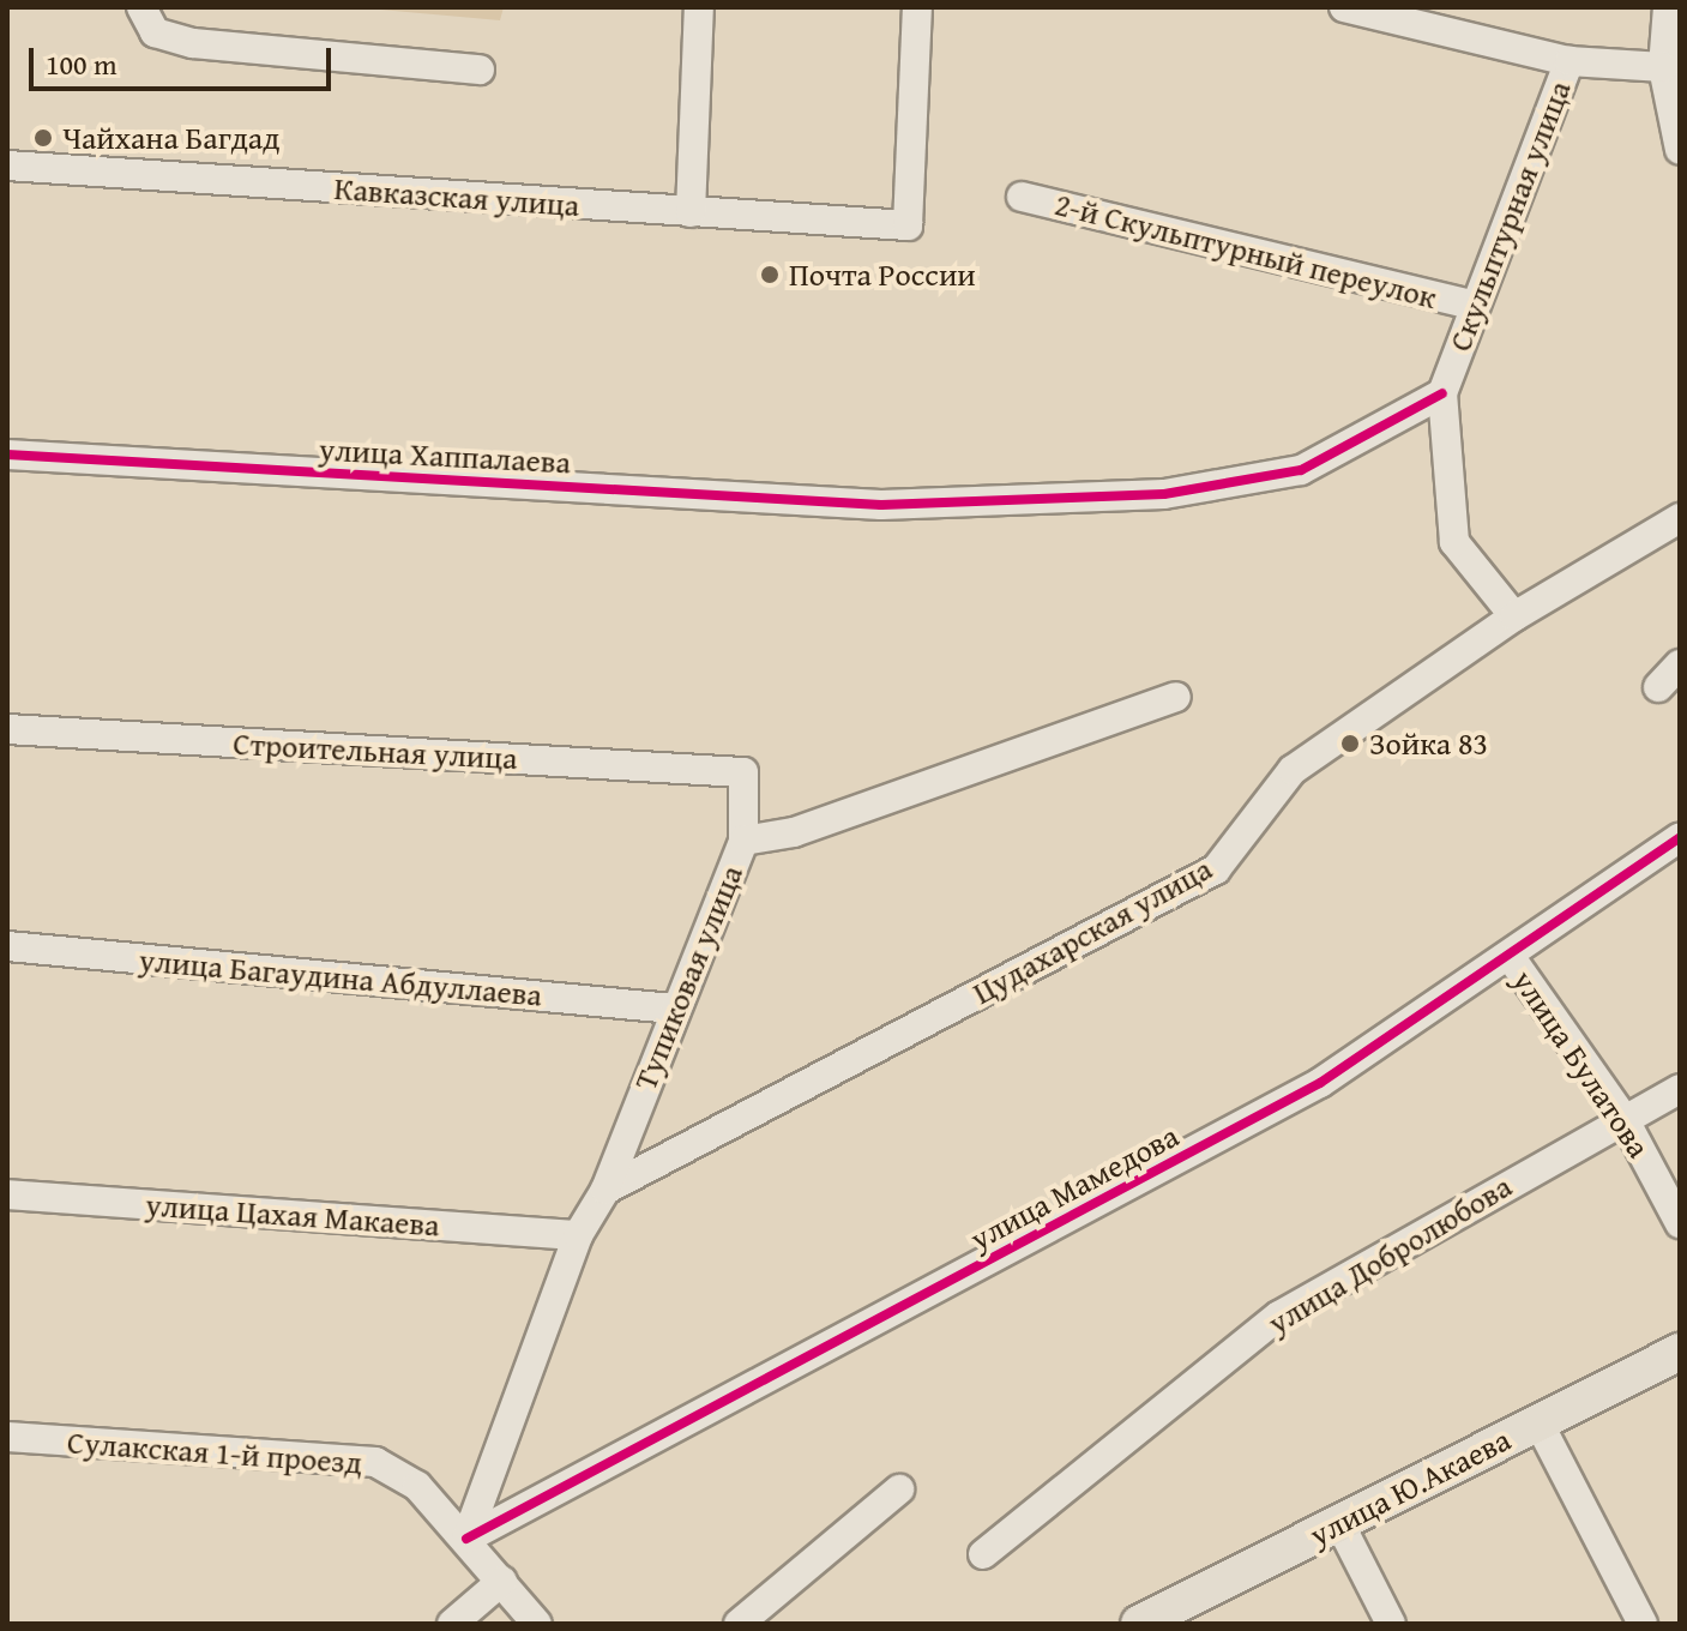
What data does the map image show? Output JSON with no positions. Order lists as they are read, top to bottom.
{
  "streets": {
    "main road": ["улица Ю.Акаева"],
    "street": [
      "Кавказская улица",
      "Скульптурная улица",
      "2-й Скульптурный переулок",
      "улица Хаппалаева",
      "Строительная улица",
      "Цудахарская улица",
      "улица Багаудина Абдуллаева",
      "Тупиковая улица",
      "улица Булатова",
      "улица Мамедова",
      "улица Цахая Макаева",
      "улица Добролюбова",
      "Сулакская 1-й проезд"
    ]
  },
  "crossings": [
    ["Скульптурная улица", "2-й Скульптурный переулок"],
    ["Скульптурная улица", "улица Хаппалаева"],
    ["Скульптурная улица", "Цудахарская улица"],
    ["Строительная улица", "Тупиковая улица"],
    ["Цудахарская улица", "Тупиковая улица"],
    ["улица Багаудина Абдуллаева", "Тупиковая улица"],
    ["Тупиковая улица", "улица Мамедова"],
    ["Тупиковая улица", "улица Цахая Макаева"],
    ["Тупиковая улица", "Сулакская 1-й проезд"],
    ["улица Булатова", "улица Мамедова"],
    ["улица Булатова", "улица Добролюбова"],
    ["улица Мамедова", "Сулакская 1-й проезд"]
  ],
  "places": ["Чайхана Багдад", "Почта России", "Зойка 83"],
  "scale_bar": "100 m"
}
